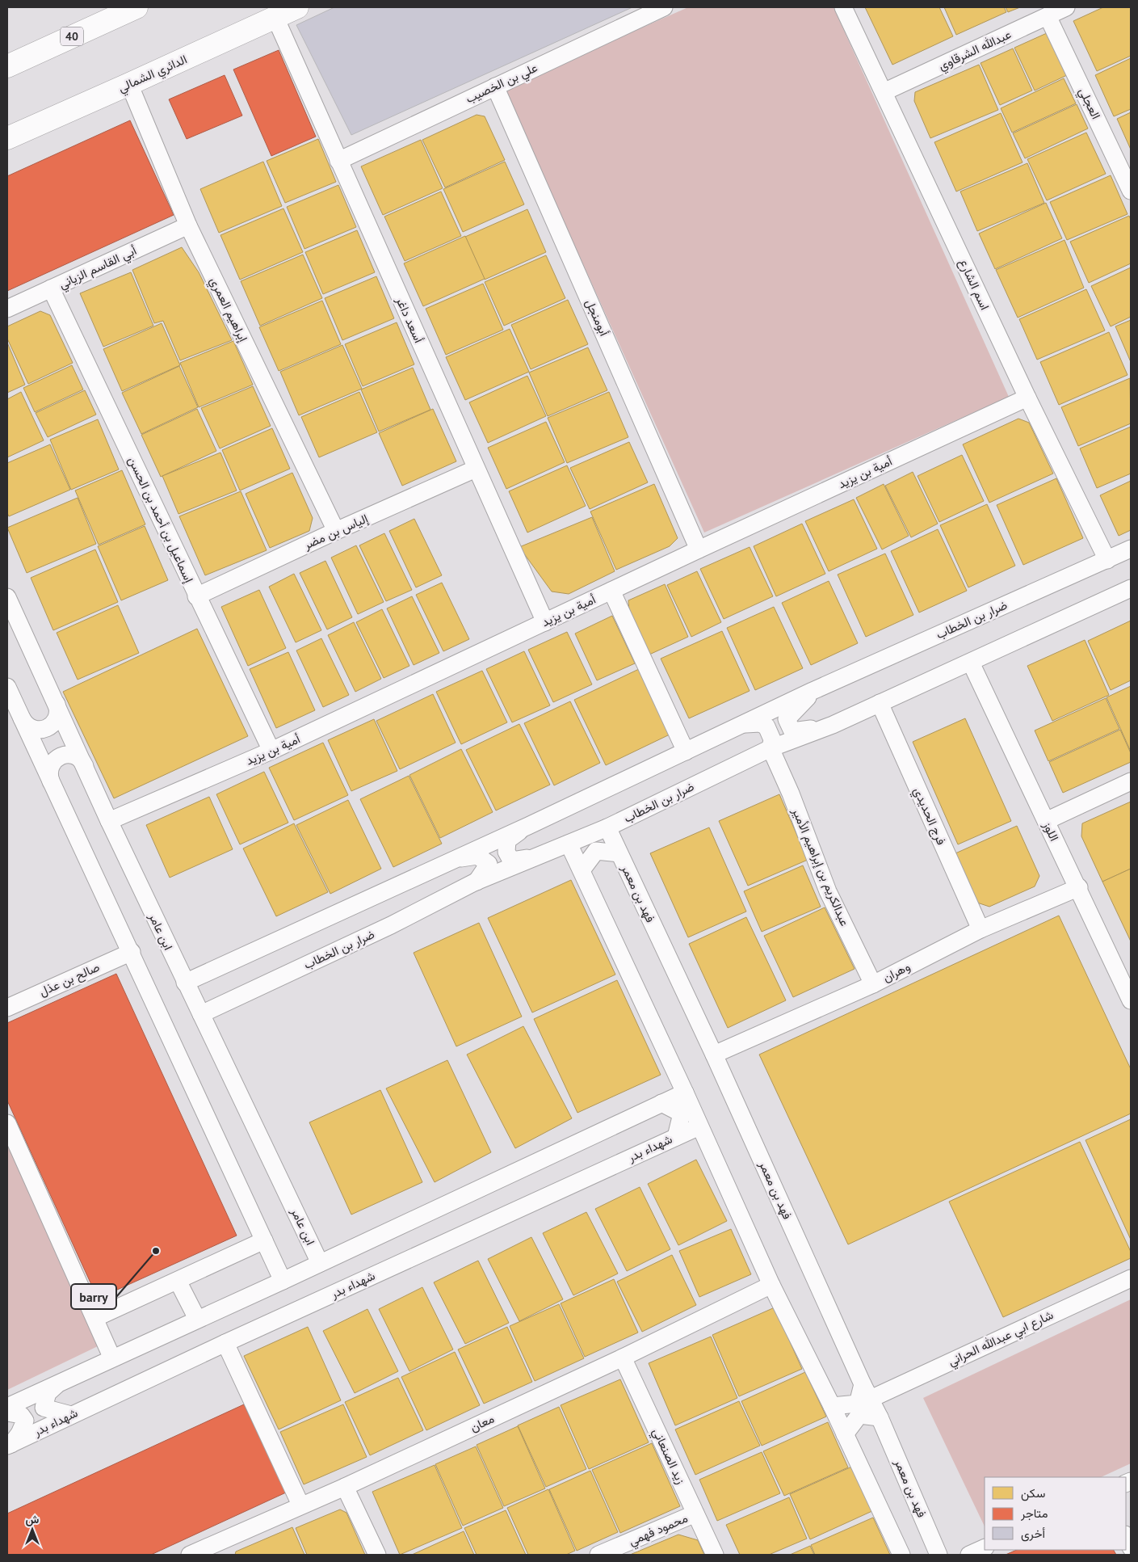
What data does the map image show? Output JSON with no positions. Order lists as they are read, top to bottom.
{
  "streets": {
    "main road": ["40", "الدائري الشمالي"],
    "street": [
      "عبدالله الشرقاوي",
      "علي بن الخصيب",
      "العجلي",
      "أبي القاسم الزياني",
      "اسم الشارع",
      "إبراهيم العمري",
      "أبومنجل",
      "أسعد داغر",
      "أمية بن يزيد",
      "إسماعيل بن أحمد بن الحسن",
      "إلياس بن مضر",
      "ضرار بن الخطاب",
      "فرج الحديدي",
      "اللوز",
      "عبدالكريم بن إبراهيم الأمير",
      "فهد بن معمر",
      "ابن عامر",
      "وهران",
      "صالح بن عذل",
      "شهداء بدر",
      "شارع ابي عبدالله الحراني",
      "معان",
      "زيد الصنعاني",
      "محمود فهمي"
    ]
  },
  "crossings": [
    ["عبدالله الشرقاوي", "العجلي"],
    ["عبدالله الشرقاوي", "اسم الشارع"],
    ["الدائري الشمالي", "إبراهيم العمري"],
    ["الدائري الشمالي", "أسعد داغر"],
    ["علي بن الخصيب", "أبومنجل"],
    ["علي بن الخصيب", "أسعد داغر"],
    ["أبي القاسم الزياني", "إبراهيم العمري"],
    ["أبي القاسم الزياني", "إسماعيل بن أحمد بن الحسن"],
    ["اسم الشارع", "أمية بن يزيد"],
    ["اسم الشارع", "ضرار بن الخطاب"],
    ["إبراهيم العمري", "إلياس بن مضر"],
    ["أبومنجل", "أمية بن يزيد"],
    ["أسعد داغر", "أمية بن يزيد"],
    ["أسعد داغر", "إلياس بن مضر"],
    ["أمية بن يزيد", "إسماعيل بن أحمد بن الحسن"],
    ["أمية بن يزيد", "ابن عامر"],
    ["إسماعيل بن أحمد بن الحسن", "إلياس بن مضر"],
    ["ضرار بن الخطاب", "فرج الحديدي"],
    ["ضرار بن الخطاب", "اللوز"],
    ["ضرار بن الخطاب", "عبدالكريم بن إبراهيم الأمير"],
    ["ضرار بن الخطاب", "فهد بن معمر"],
    ["ضرار بن الخطاب", "ابن عامر"],
    ["فرج الحديدي", "وهران"],
    ["اللوز", "وهران"],
    ["عبدالكريم بن إبراهيم الأمير", "وهران"],
    ["فهد بن معمر", "وهران"],
    ["فهد بن معمر", "شارع ابي عبدالله الحراني"],
    ["معان", "زيد الصنعاني"],
    ["زيد الصنعاني", "محمود فهمي"]
  ],
  "places": ["barry"],
  "legend": ["سكن", "متاجر", "أخرى"],
  "north": "top"
}
